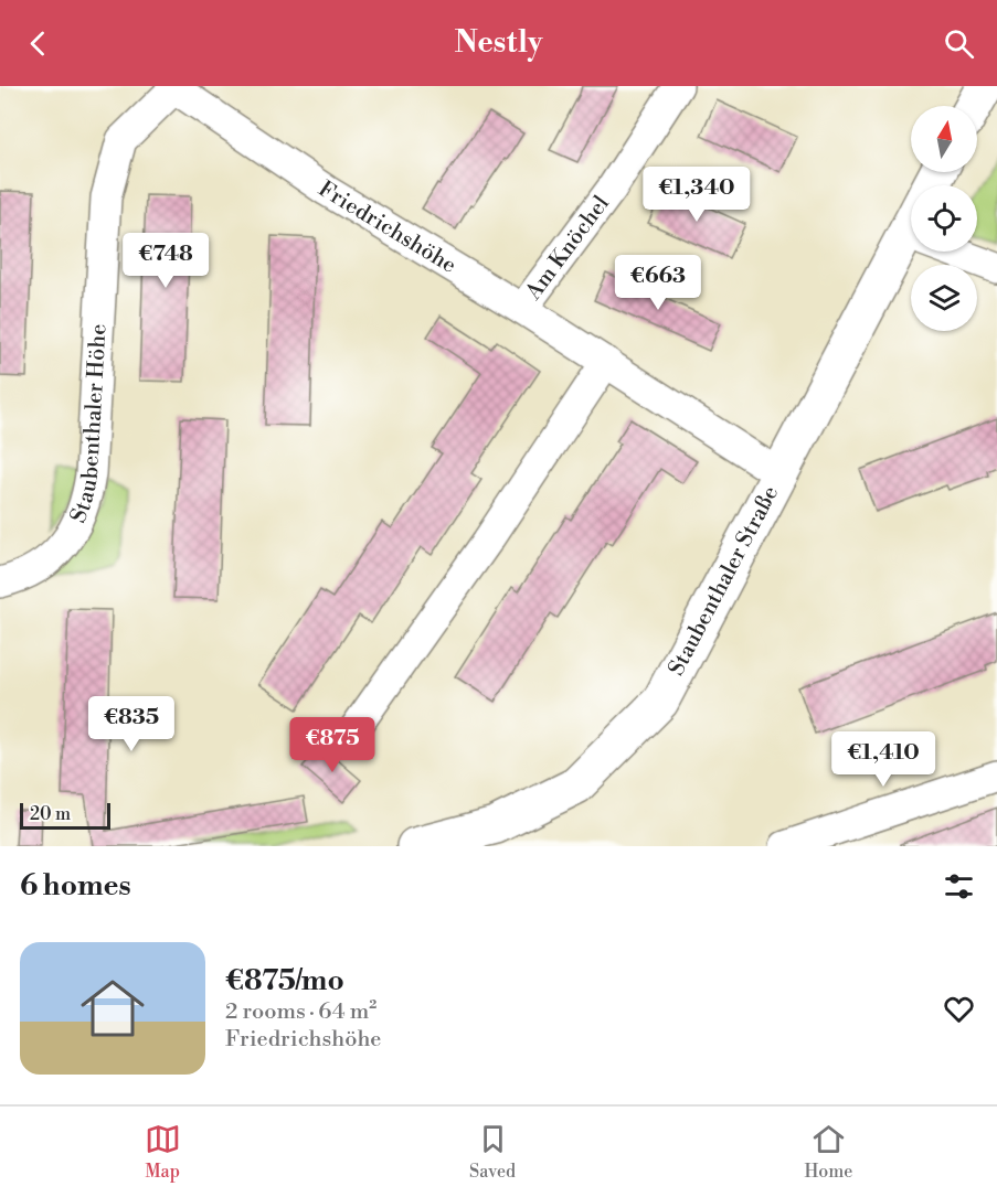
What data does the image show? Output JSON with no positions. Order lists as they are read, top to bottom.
{
  "streets": {
    "main road": ["Staubenthaler Straße"],
    "street": ["Friedrichshöhe", "Am Knöchel", "Staubenthaler Höhe"]
  },
  "crossings": [
    ["Friedrichshöhe", "Am Knöchel"],
    ["Friedrichshöhe", "Staubenthaler Höhe"],
    ["Friedrichshöhe", "Staubenthaler Straße"]
  ],
  "scale_bar": "20 m",
  "north": "top",
  "page": {
    "header": "Nestly",
    "price": [
      "€1,340",
      "€748",
      "€663",
      "€835",
      "€875",
      "€1,410"
    ],
    "scale": "20 m",
    "heading": "6 homes",
    "list": [
      {
        "name": "€875/mo",
        "note": "2 rooms · 64 m² · Friedrichshöhe"
      }
    ],
    "tabs": ["Map", "Saved", "Home"]
  }
}
